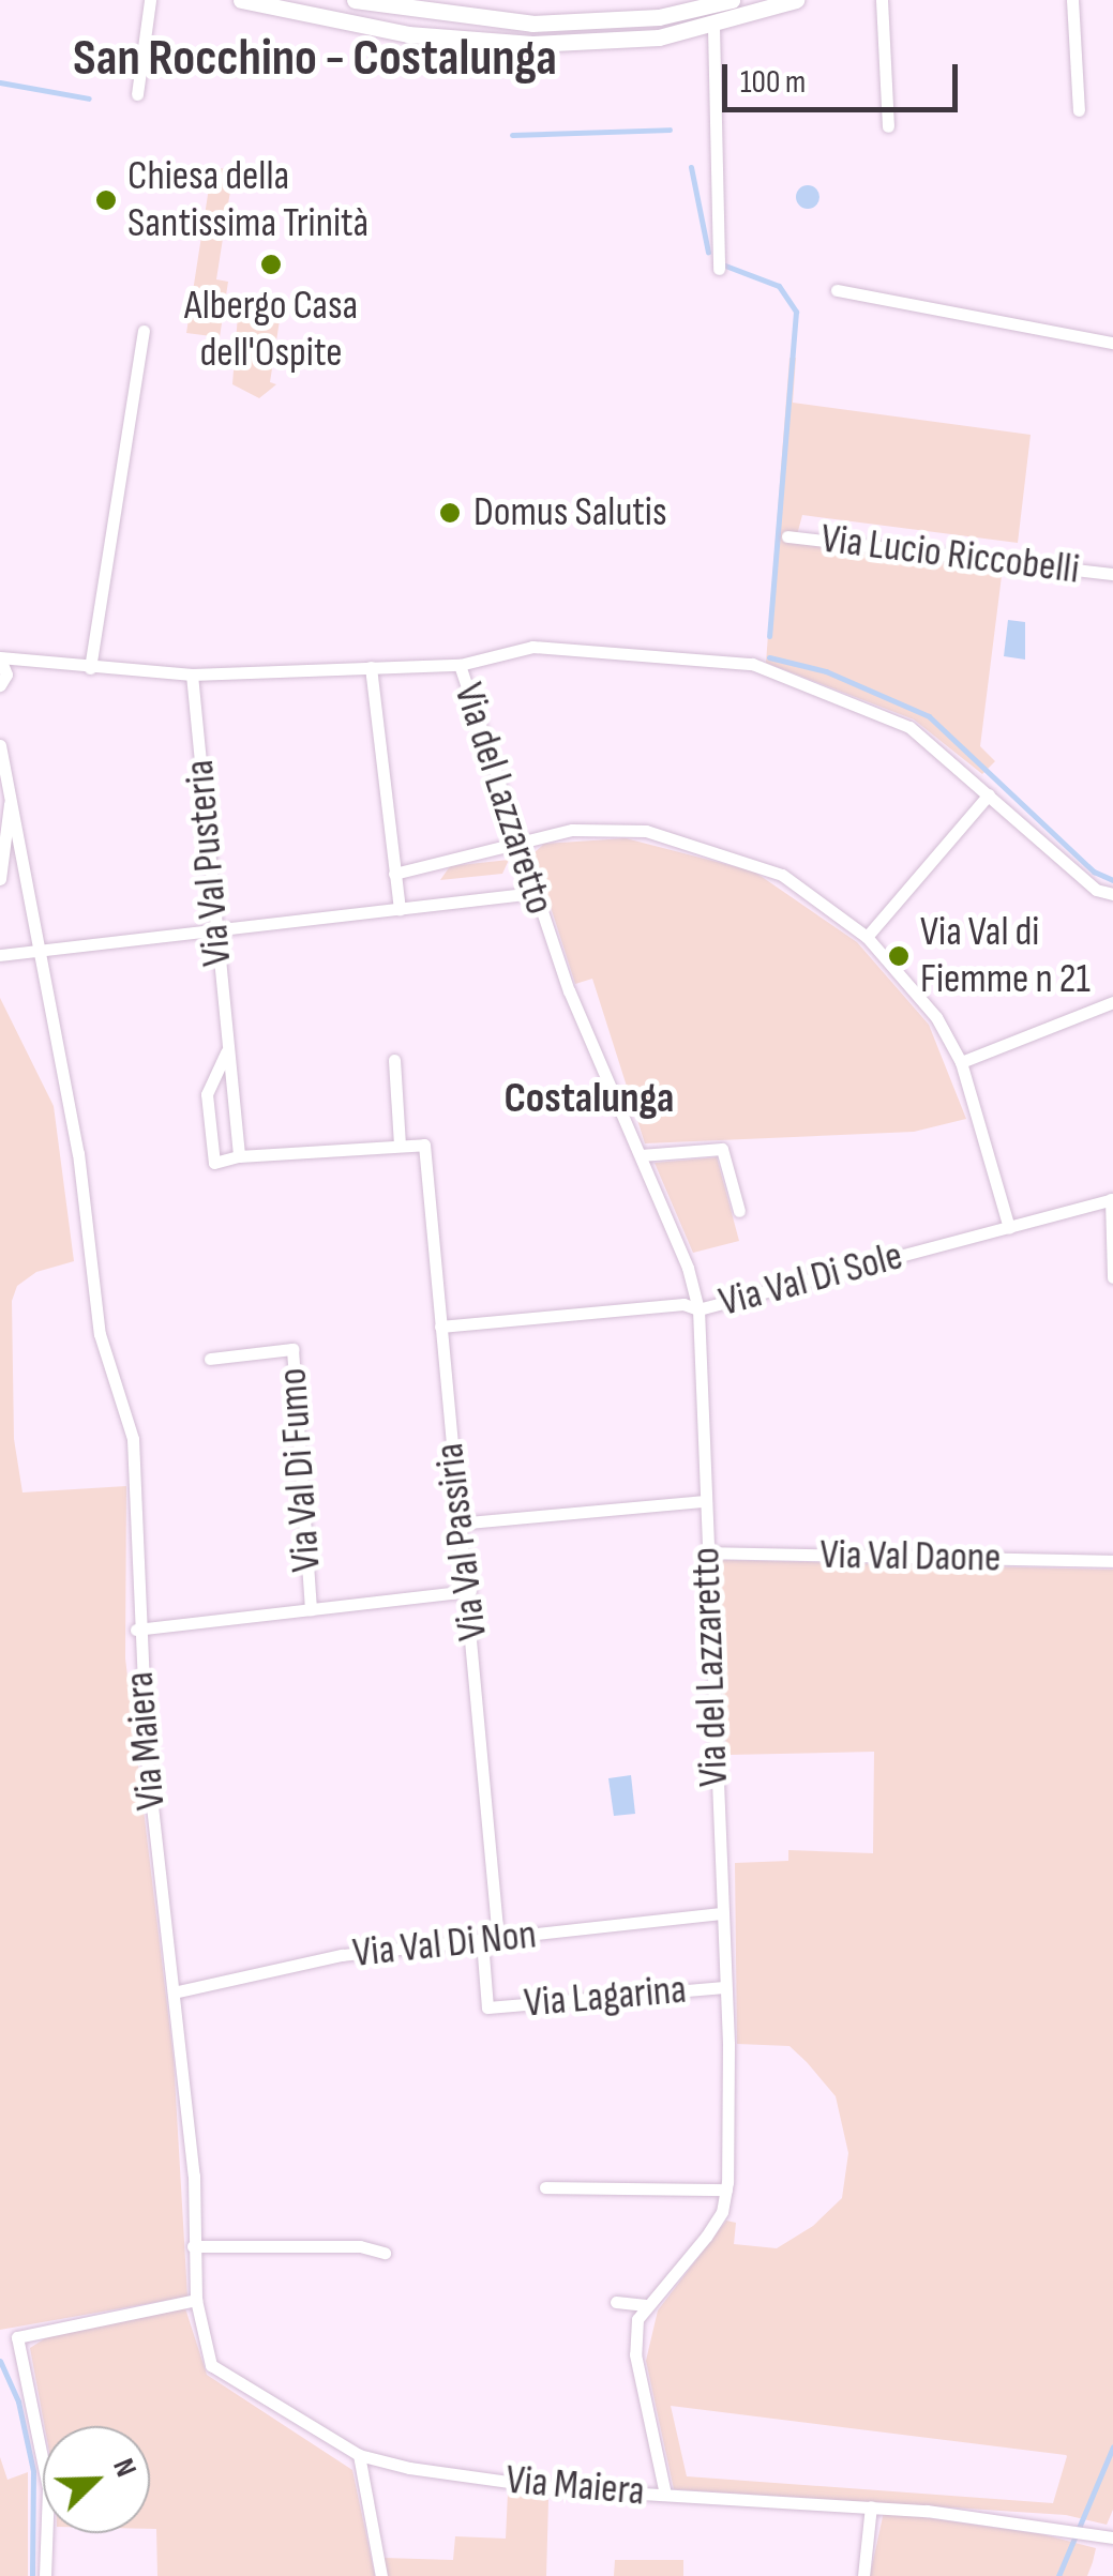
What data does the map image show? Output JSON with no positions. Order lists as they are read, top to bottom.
{
  "streets": {
    "street": [
      "Via Lucio Riccobelli",
      "Via del Lazzaretto",
      "Via Val Pusteria",
      "Via Val Di Sole",
      "Via Val Di Fumo",
      "Via Val Passiria",
      "Via Val Daone",
      "Via Maiera",
      "Via Val Di Non",
      "Via Lagarina"
    ]
  },
  "crossings": [
    ["Via del Lazzaretto", "Via Val Pusteria"],
    ["Via del Lazzaretto", "Via Val Di Sole"],
    ["Via del Lazzaretto", "Via Val Daone"],
    ["Via del Lazzaretto", "Via Maiera"],
    ["Via del Lazzaretto", "Via Val Di Non"],
    ["Via del Lazzaretto", "Via Lagarina"],
    ["Via Val Di Sole", "Via Val Passiria"],
    ["Via Val Passiria", "Via Val Di Non"],
    ["Via Maiera", "Via Val Di Non"],
    ["Via Val Di Non", "Via Lagarina"]
  ],
  "districts": ["San Rocchino - Costalunga", "Costalunga"],
  "places": [
    "Chiesa della Santissima Trinità",
    "Albergo Casa dell'Ospite",
    "Domus Salutis",
    "Via Val di Fiemme n 21"
  ],
  "scale_bar": "100 m",
  "north": "top right"
}
